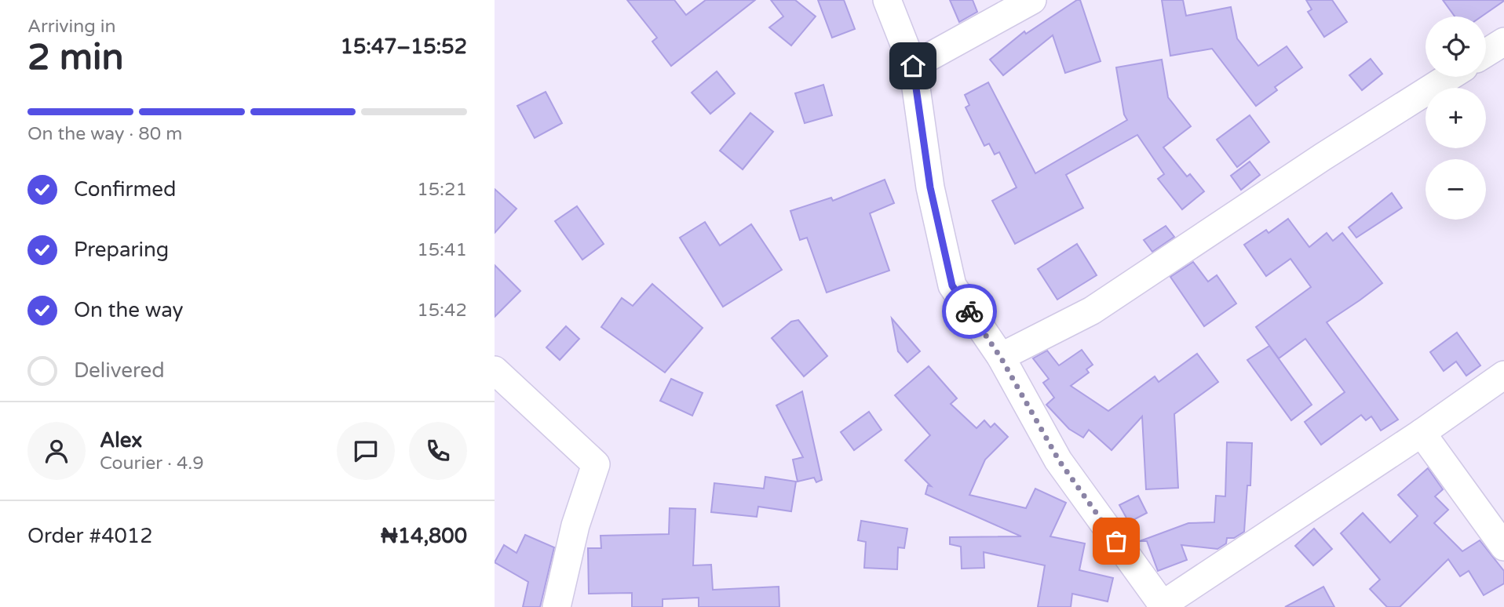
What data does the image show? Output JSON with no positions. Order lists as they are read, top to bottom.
{
  "page": {
    "heading": ["2 min", "Arriving in", "15:47–15:52"],
    "panel": [
      "Alex",
      "Courier · 4.9",
      "Order #4012",
      "₦14,800"
    ],
    "map_buttons": ["+", "−"],
    "bar": "On the way · 80 m",
    "list": [
      ["Confirmed", "15:21"],
      ["Preparing", "15:41"],
      ["On the way", "15:42"],
      "Delivered"
    ]
  }
}
